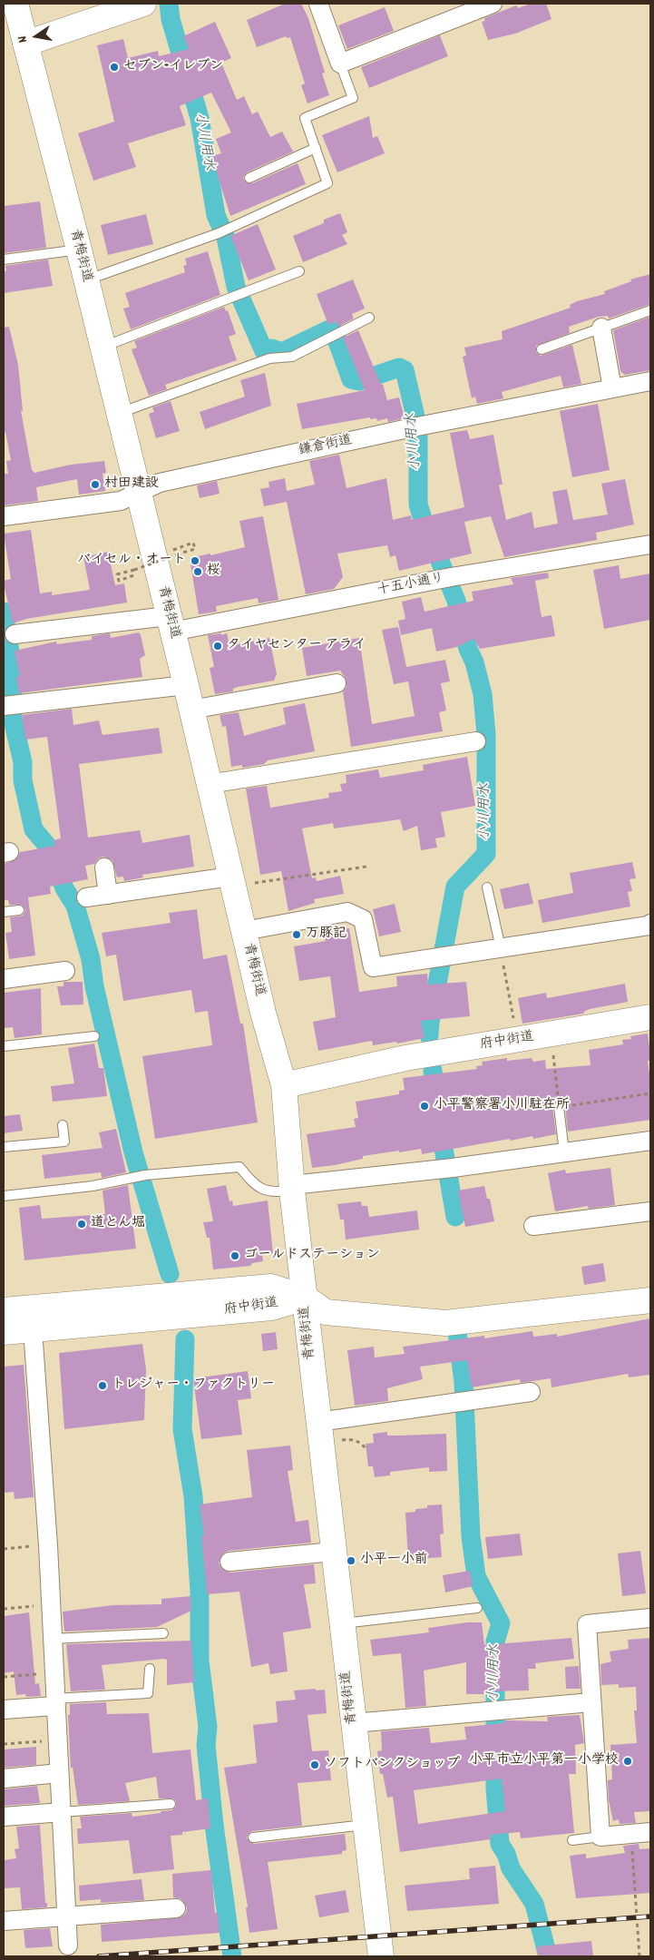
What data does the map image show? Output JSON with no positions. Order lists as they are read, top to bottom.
{
  "streets": {
    "main road": ["青梅街道", "府中街道"],
    "street": ["鎌倉街道", "十五小通り"]
  },
  "crossings": [
    ["青梅街道", "鎌倉街道"],
    ["青梅街道", "十五小通り"],
    ["青梅街道", "府中街道"]
  ],
  "water": ["小川用水"],
  "places": [
    "セブン-イレブン",
    "村田建設",
    "バイセル・オート",
    "桜",
    "タイヤセンター アライ",
    "万豚記",
    "小平警察署小川駐在所",
    "道とん堀",
    "ゴールドステーション",
    "トレジャー・ファクトリー",
    "小平一小前",
    "小平市立小平第一小学校",
    "ソフトバンクショップ"
  ],
  "north": "left"
}
